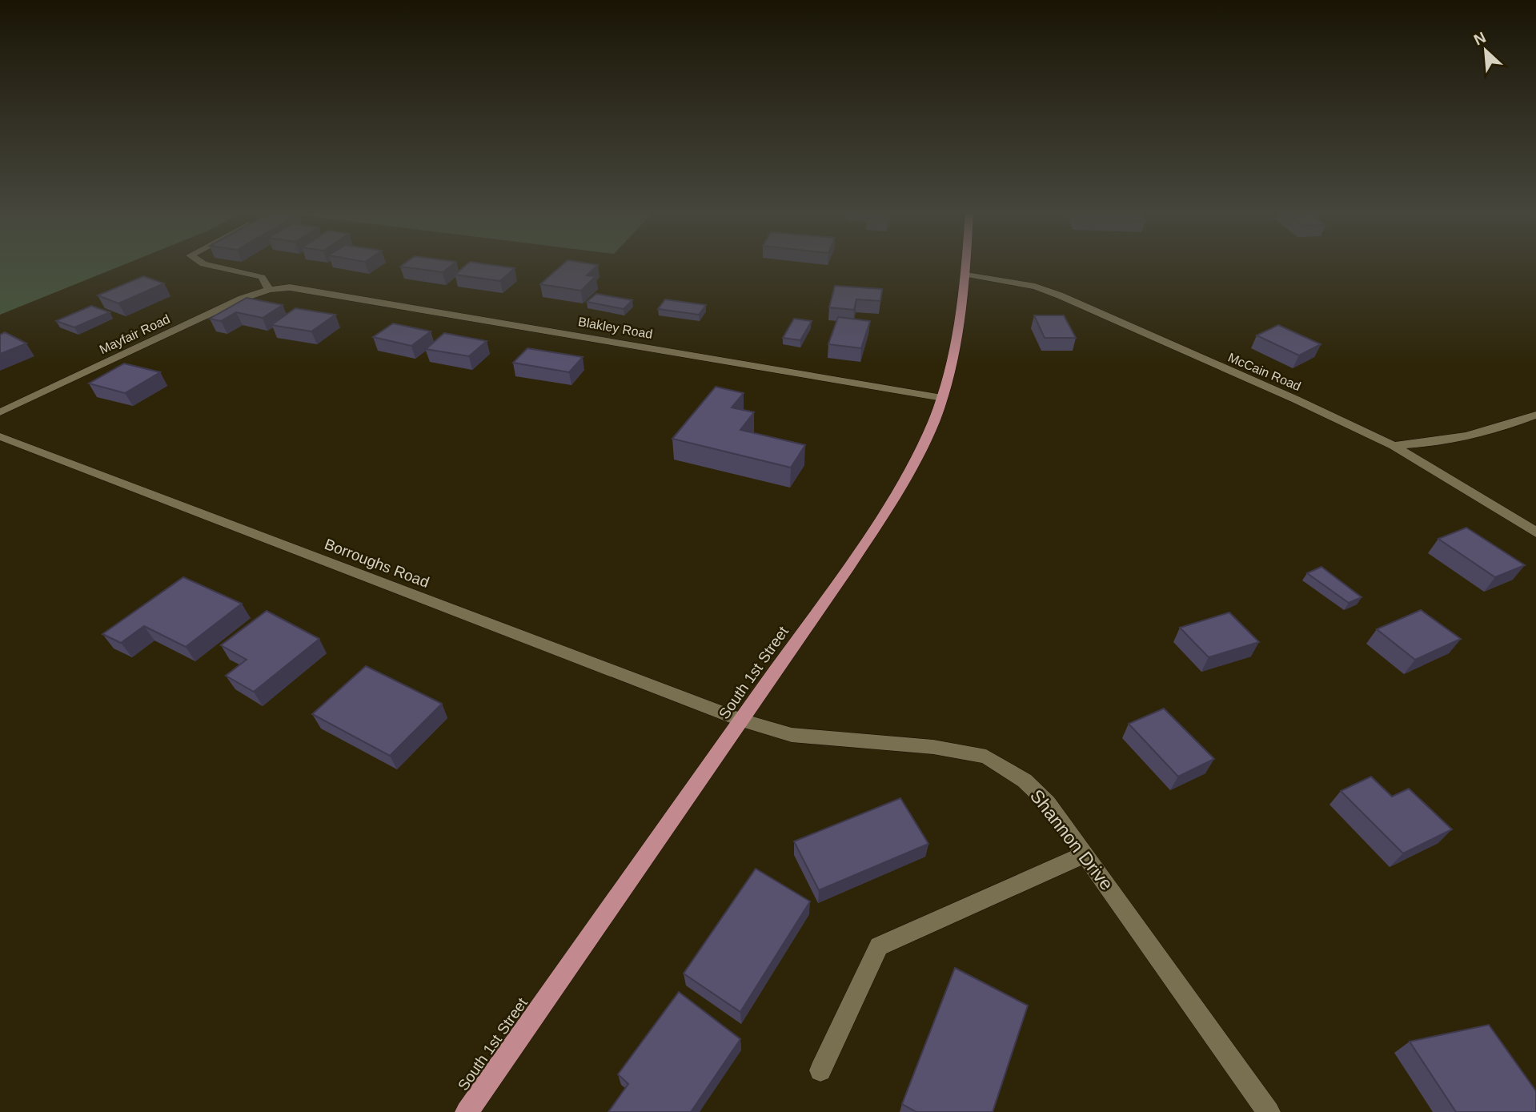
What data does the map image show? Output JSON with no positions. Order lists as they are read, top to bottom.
{
  "streets": {
    "main road": ["South 1st Street"],
    "street": [
      "Blakley Road",
      "Mayfair Road",
      "McCain Road",
      "Borroughs Road",
      "Shannon Drive"
    ]
  },
  "crossings": [
    ["Blakley Road", "Mayfair Road"],
    ["Blakley Road", "South 1st Street"],
    ["McCain Road", "South 1st Street"],
    ["Borroughs Road", "South 1st Street"],
    ["Borroughs Road", "Shannon Drive"],
    ["South 1st Street", "Shannon Drive"]
  ],
  "north": "top left"
}
